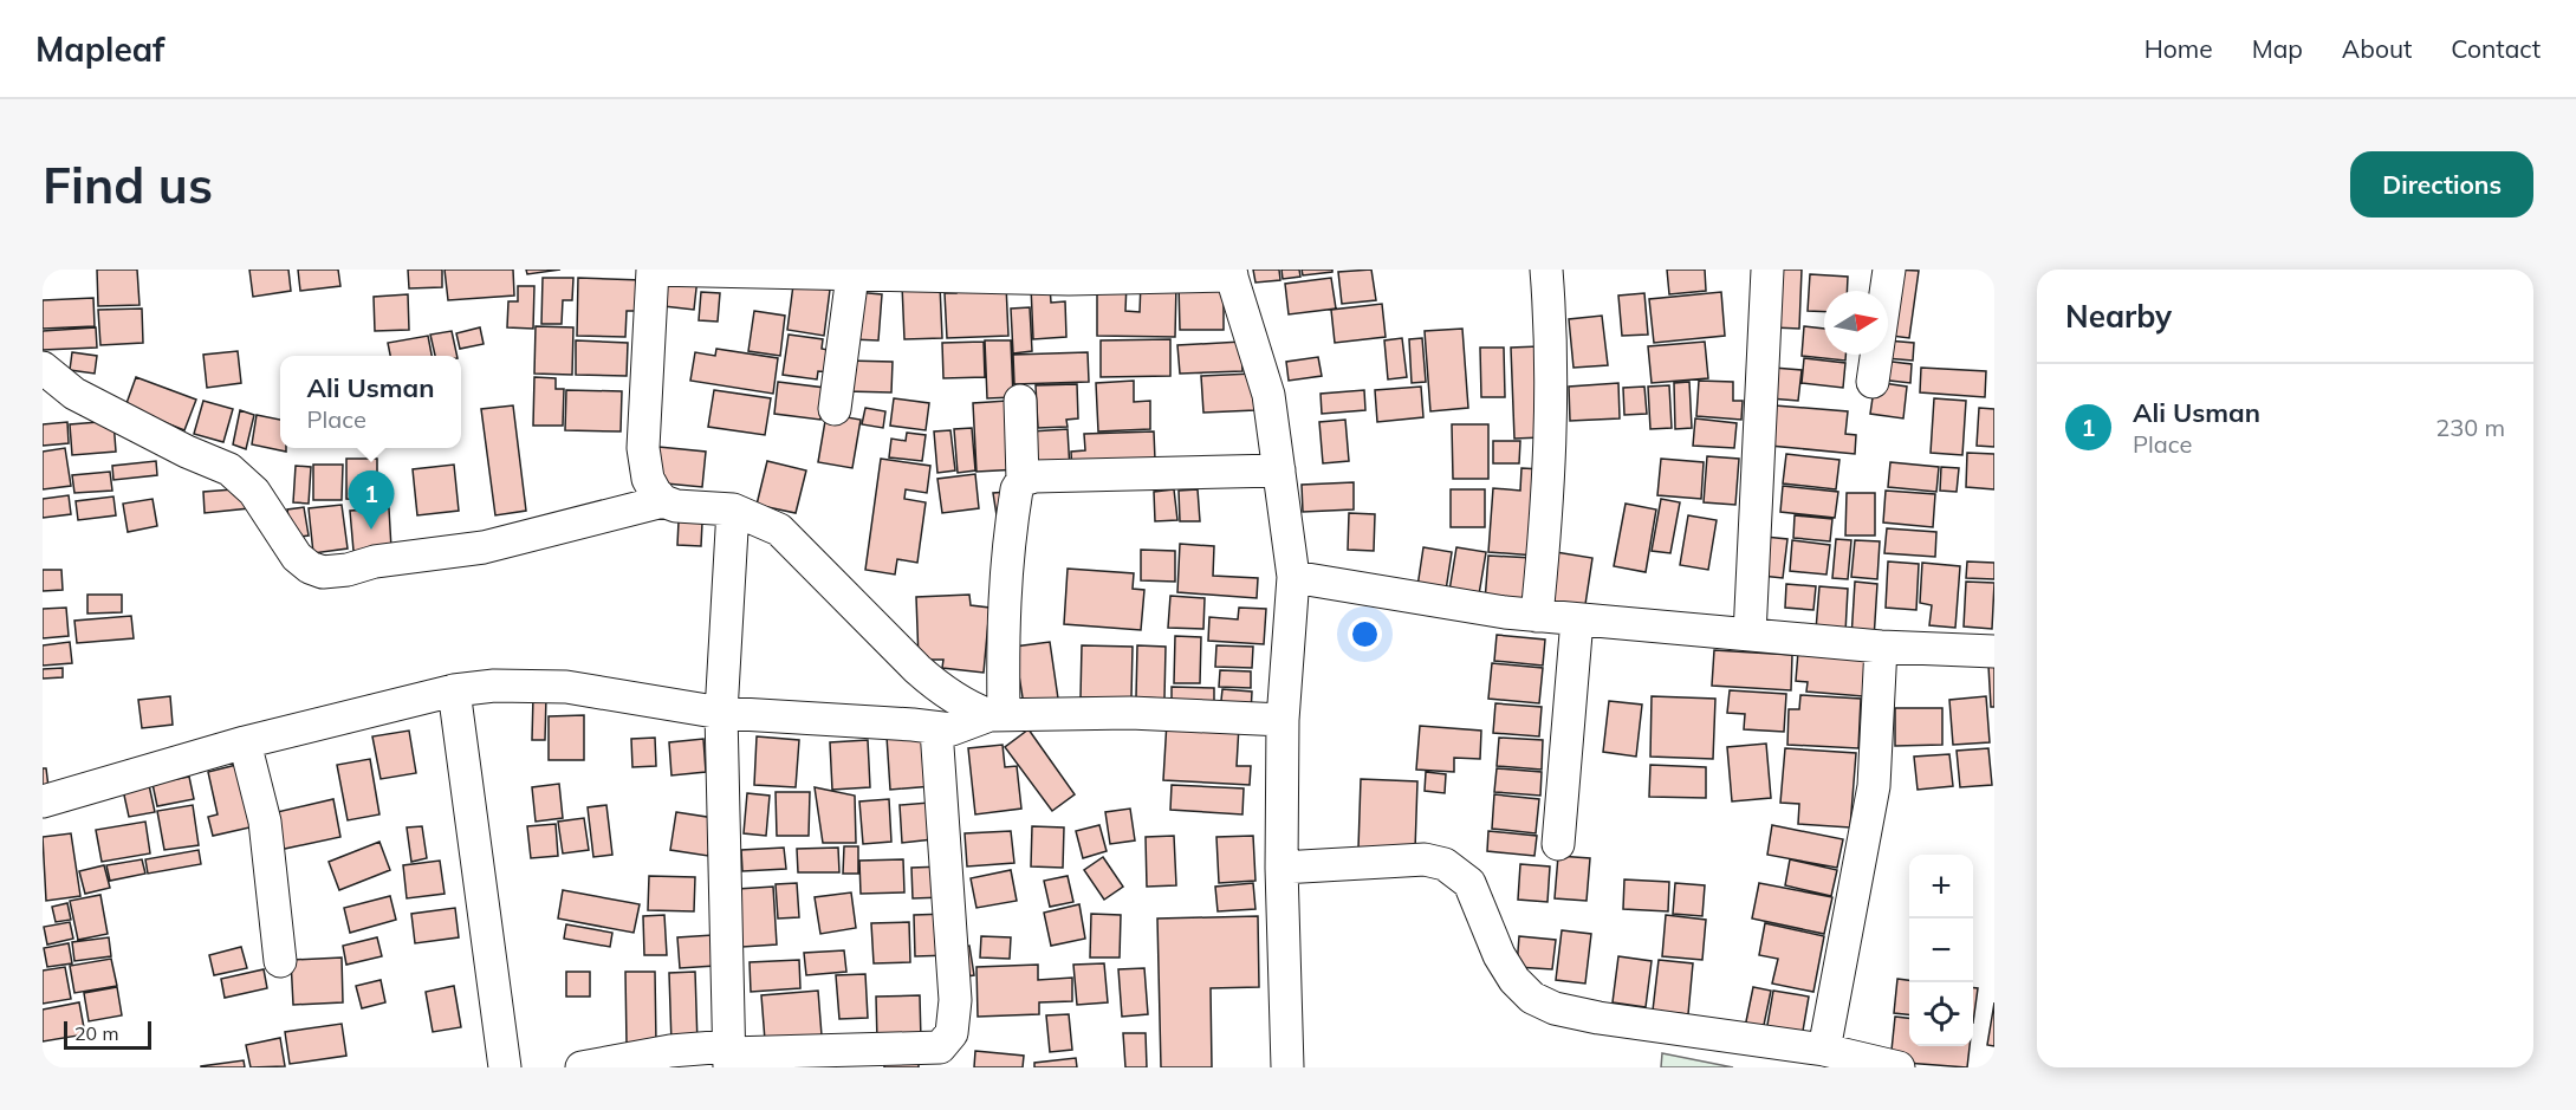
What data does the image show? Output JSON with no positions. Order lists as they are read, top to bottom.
{
  "scale_bar": "20 m",
  "north": "right",
  "page": {
    "header": "Mapleaf",
    "nav": [
      "Home",
      "Map",
      "About",
      "Contact"
    ],
    "buttons": "Directions",
    "title": "Find us",
    "heading": "Nearby",
    "popup": ["Ali Usman", "Place"],
    "list": [
      {
        "mark": "1",
        "name": "Ali Usman",
        "note": "Place",
        "value": "230 m"
      }
    ],
    "pins": "1",
    "map_buttons": ["+", "−"],
    "scale": "20 m"
  }
}
